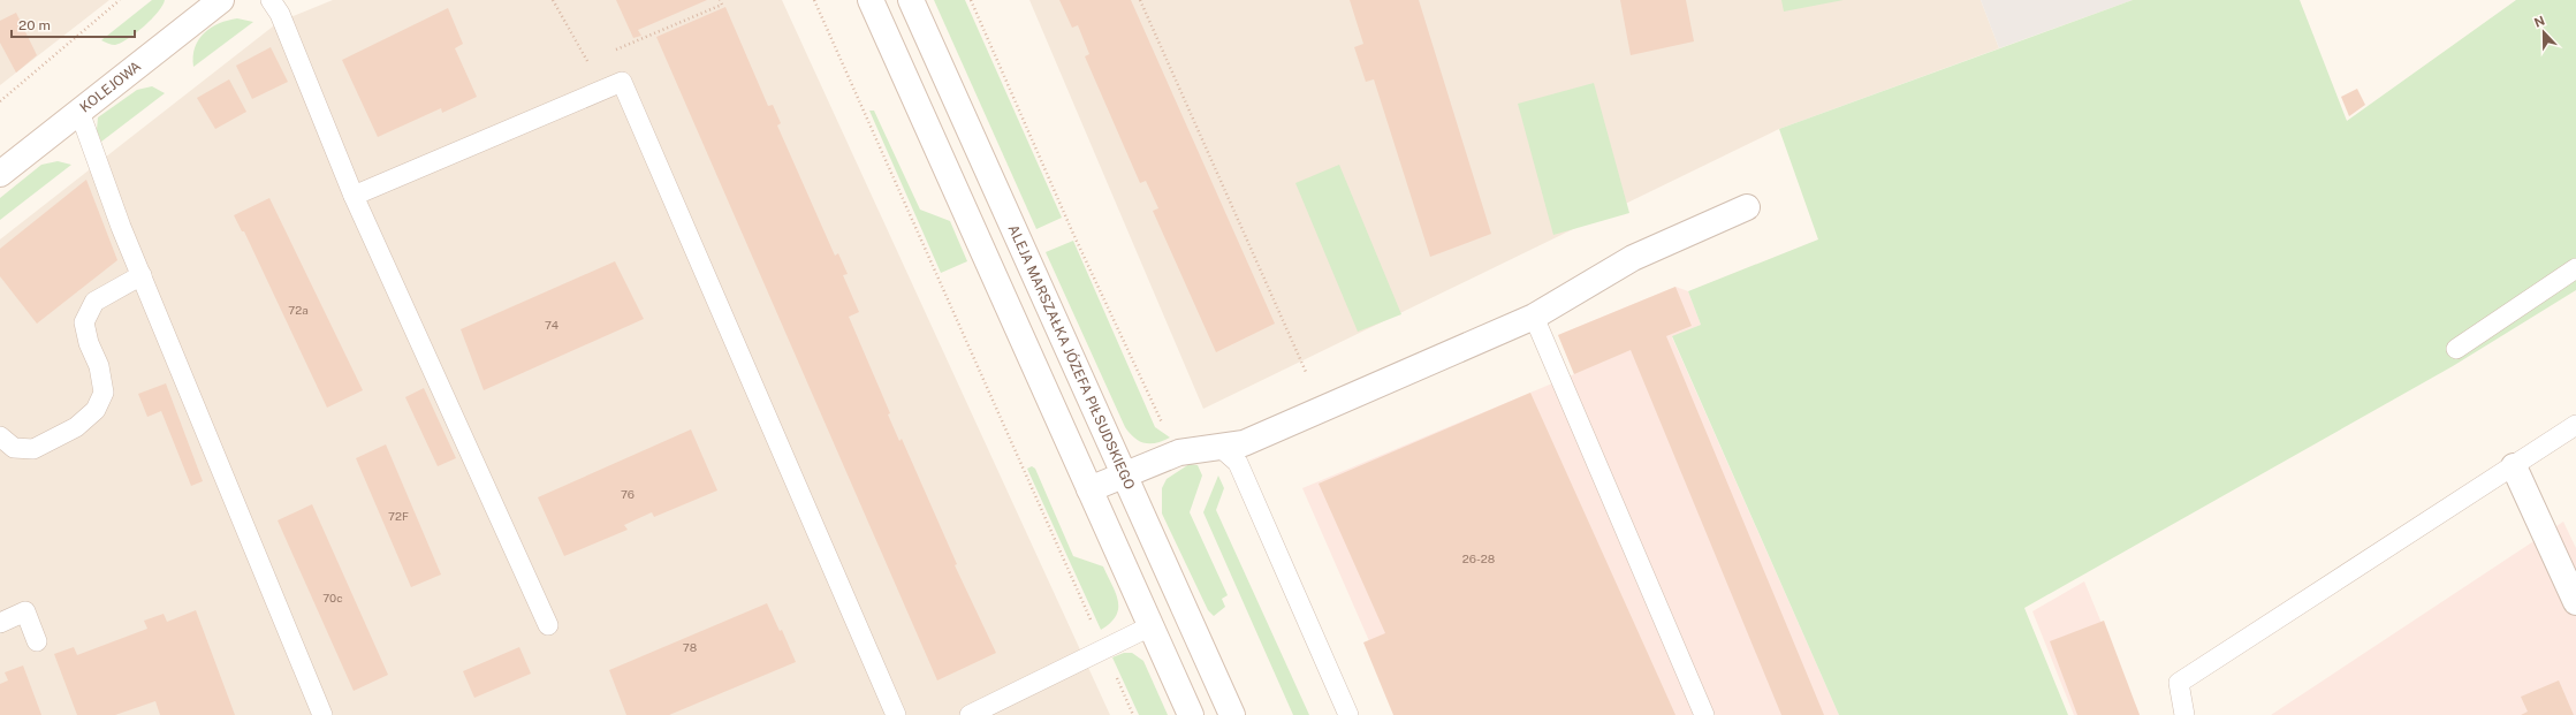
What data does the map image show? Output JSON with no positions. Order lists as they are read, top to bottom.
{
  "streets": {
    "street": ["KOLEJOWA", "ALEJA MARSZAŁKA JÓZEFA PIŁSUDSKIEGO"]
  },
  "house_numbers": [
    "72a",
    "74",
    "76",
    "72F",
    "26-28",
    "70c",
    "78"
  ],
  "scale_bar": "20 m",
  "north": "top"
}
